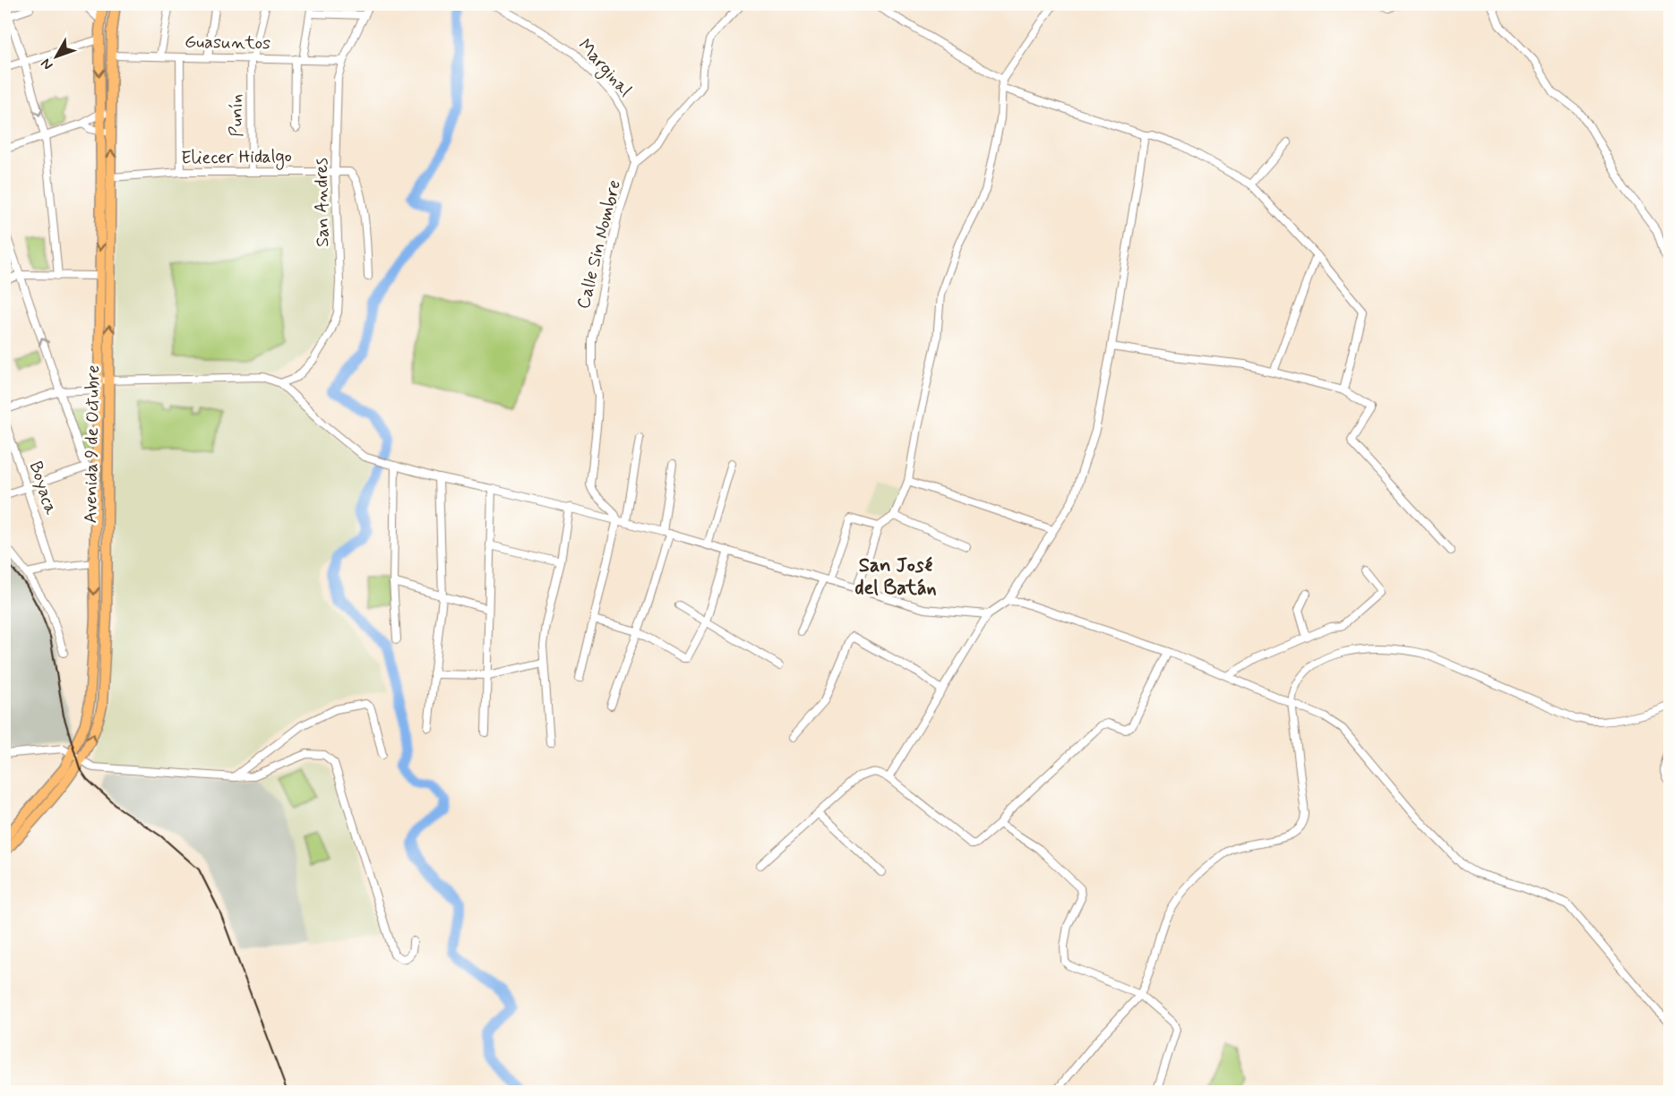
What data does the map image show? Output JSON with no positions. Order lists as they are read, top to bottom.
{
  "streets": {
    "main road": ["Avenida 9 de Octubre"],
    "street": [
      "Guasuntos",
      "Marginal",
      "Punín",
      "Eliecer Hidalgo",
      "San Andres",
      "Calle Sin Nombre",
      "Boyaca"
    ]
  },
  "crossings": [
    ["Guasuntos", "Punín"],
    ["Guasuntos", "San Andres"],
    ["Guasuntos", "Avenida 9 de Octubre"],
    ["Marginal", "Calle Sin Nombre"],
    ["Punín", "Eliecer Hidalgo"],
    ["Eliecer Hidalgo", "San Andres"],
    ["Eliecer Hidalgo", "Avenida 9 de Octubre"]
  ],
  "districts": ["San José del Batán"],
  "north": "bottom left"
}
